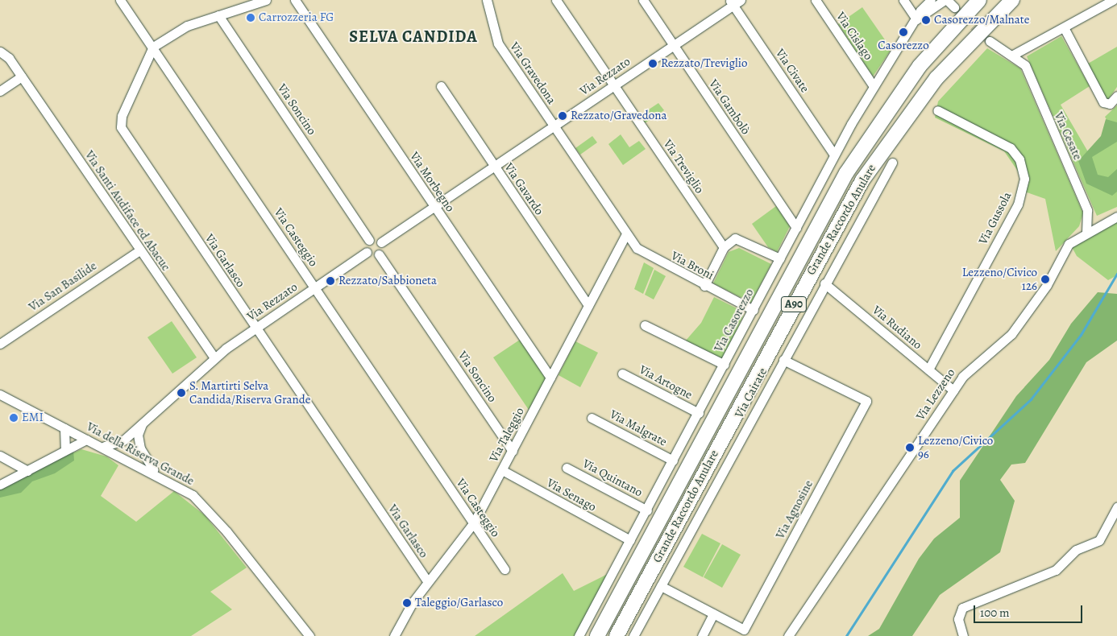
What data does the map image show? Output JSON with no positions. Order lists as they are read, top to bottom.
{
  "streets": {
    "highway": ["Grande Raccordo Anulare", "A90"],
    "street": [
      "Via Cislago",
      "Via Civate",
      "Via Gravedona",
      "Via Rezzato",
      "Via Gambolò",
      "Via Soncino",
      "Via Cesate",
      "Via Treviglio",
      "Via Morbegno",
      "Via Gavardo",
      "Via Santi Audiface ed Abacuc",
      "Via Gussola",
      "Via Casteggio",
      "Via Garlasco",
      "Via Broni",
      "Via San Basilide",
      "Via Casorezzo",
      "Via Rudiano",
      "Via Artogne",
      "Via Cairate",
      "Via Lezzeno",
      "Via Malgrate",
      "Via Taleggio",
      "Via della Riserva Grande",
      "Via Quintano",
      "Via Senago",
      "Via Agnosine"
    ]
  },
  "crossings": [
    ["Via Cislago", "Via Casorezzo"],
    ["Via Civate", "Via Rezzato"],
    ["Via Civate", "Via Casorezzo"],
    ["Via Gravedona", "Via Rezzato"],
    ["Via Gravedona", "Via Broni"],
    ["Via Gravedona", "Via Taleggio"],
    ["Via Rezzato", "Via Gambolò"],
    ["Via Rezzato", "Via Treviglio"],
    ["Via Rezzato", "Via Morbegno"],
    ["Via Rezzato", "Via Gavardo"],
    ["Via Rezzato", "Via Santi Audiface ed Abacuc"],
    ["Via Rezzato", "Via Casteggio"],
    ["Via Rezzato", "Via Garlasco"],
    ["Via Rezzato", "Via della Riserva Grande"],
    ["Via Gambolò", "Via Casorezzo"],
    ["Via Soncino", "Via Taleggio"],
    ["Via Cesate", "Via Lezzeno"],
    ["Via Morbegno", "Via Taleggio"],
    ["Via Gavardo", "Via Taleggio"],
    ["Via Santi Audiface ed Abacuc", "Via San Basilide"],
    ["Via Gussola", "Via Rudiano"],
    ["Via Casteggio", "Via Garlasco"],
    ["Via Casteggio", "Via Taleggio"],
    ["Via Garlasco", "Via Taleggio"],
    ["Via Broni", "Via Casorezzo"],
    ["Via Broni", "Via Taleggio"],
    ["Via Casorezzo", "Via Artogne"],
    ["Via Casorezzo", "Via Malgrate"],
    ["Via Casorezzo", "Via Quintano"],
    ["Via Casorezzo", "Via Senago"],
    ["Via Rudiano", "Via Cairate"],
    ["Via Rudiano", "Via Lezzeno"],
    ["Via Cairate", "Via Agnosine"],
    ["Via Taleggio", "Via Senago"]
  ],
  "districts": ["SELVA CANDIDA"],
  "places": [
    "Carrozzeria FG",
    "Casorezzo/Malnate",
    "Casorezzo",
    "Rezzato/Treviglio",
    "Rezzato/Gravedona",
    "Lezzeno/Civico 126",
    "Rezzato/Sabbioneta",
    "S. Martirti Selva Candida/Riserva Grande",
    "EMI",
    "Lezzeno/Civico 96",
    "Taleggio/Garlasco"
  ],
  "scale_bar": "100 m"
}
